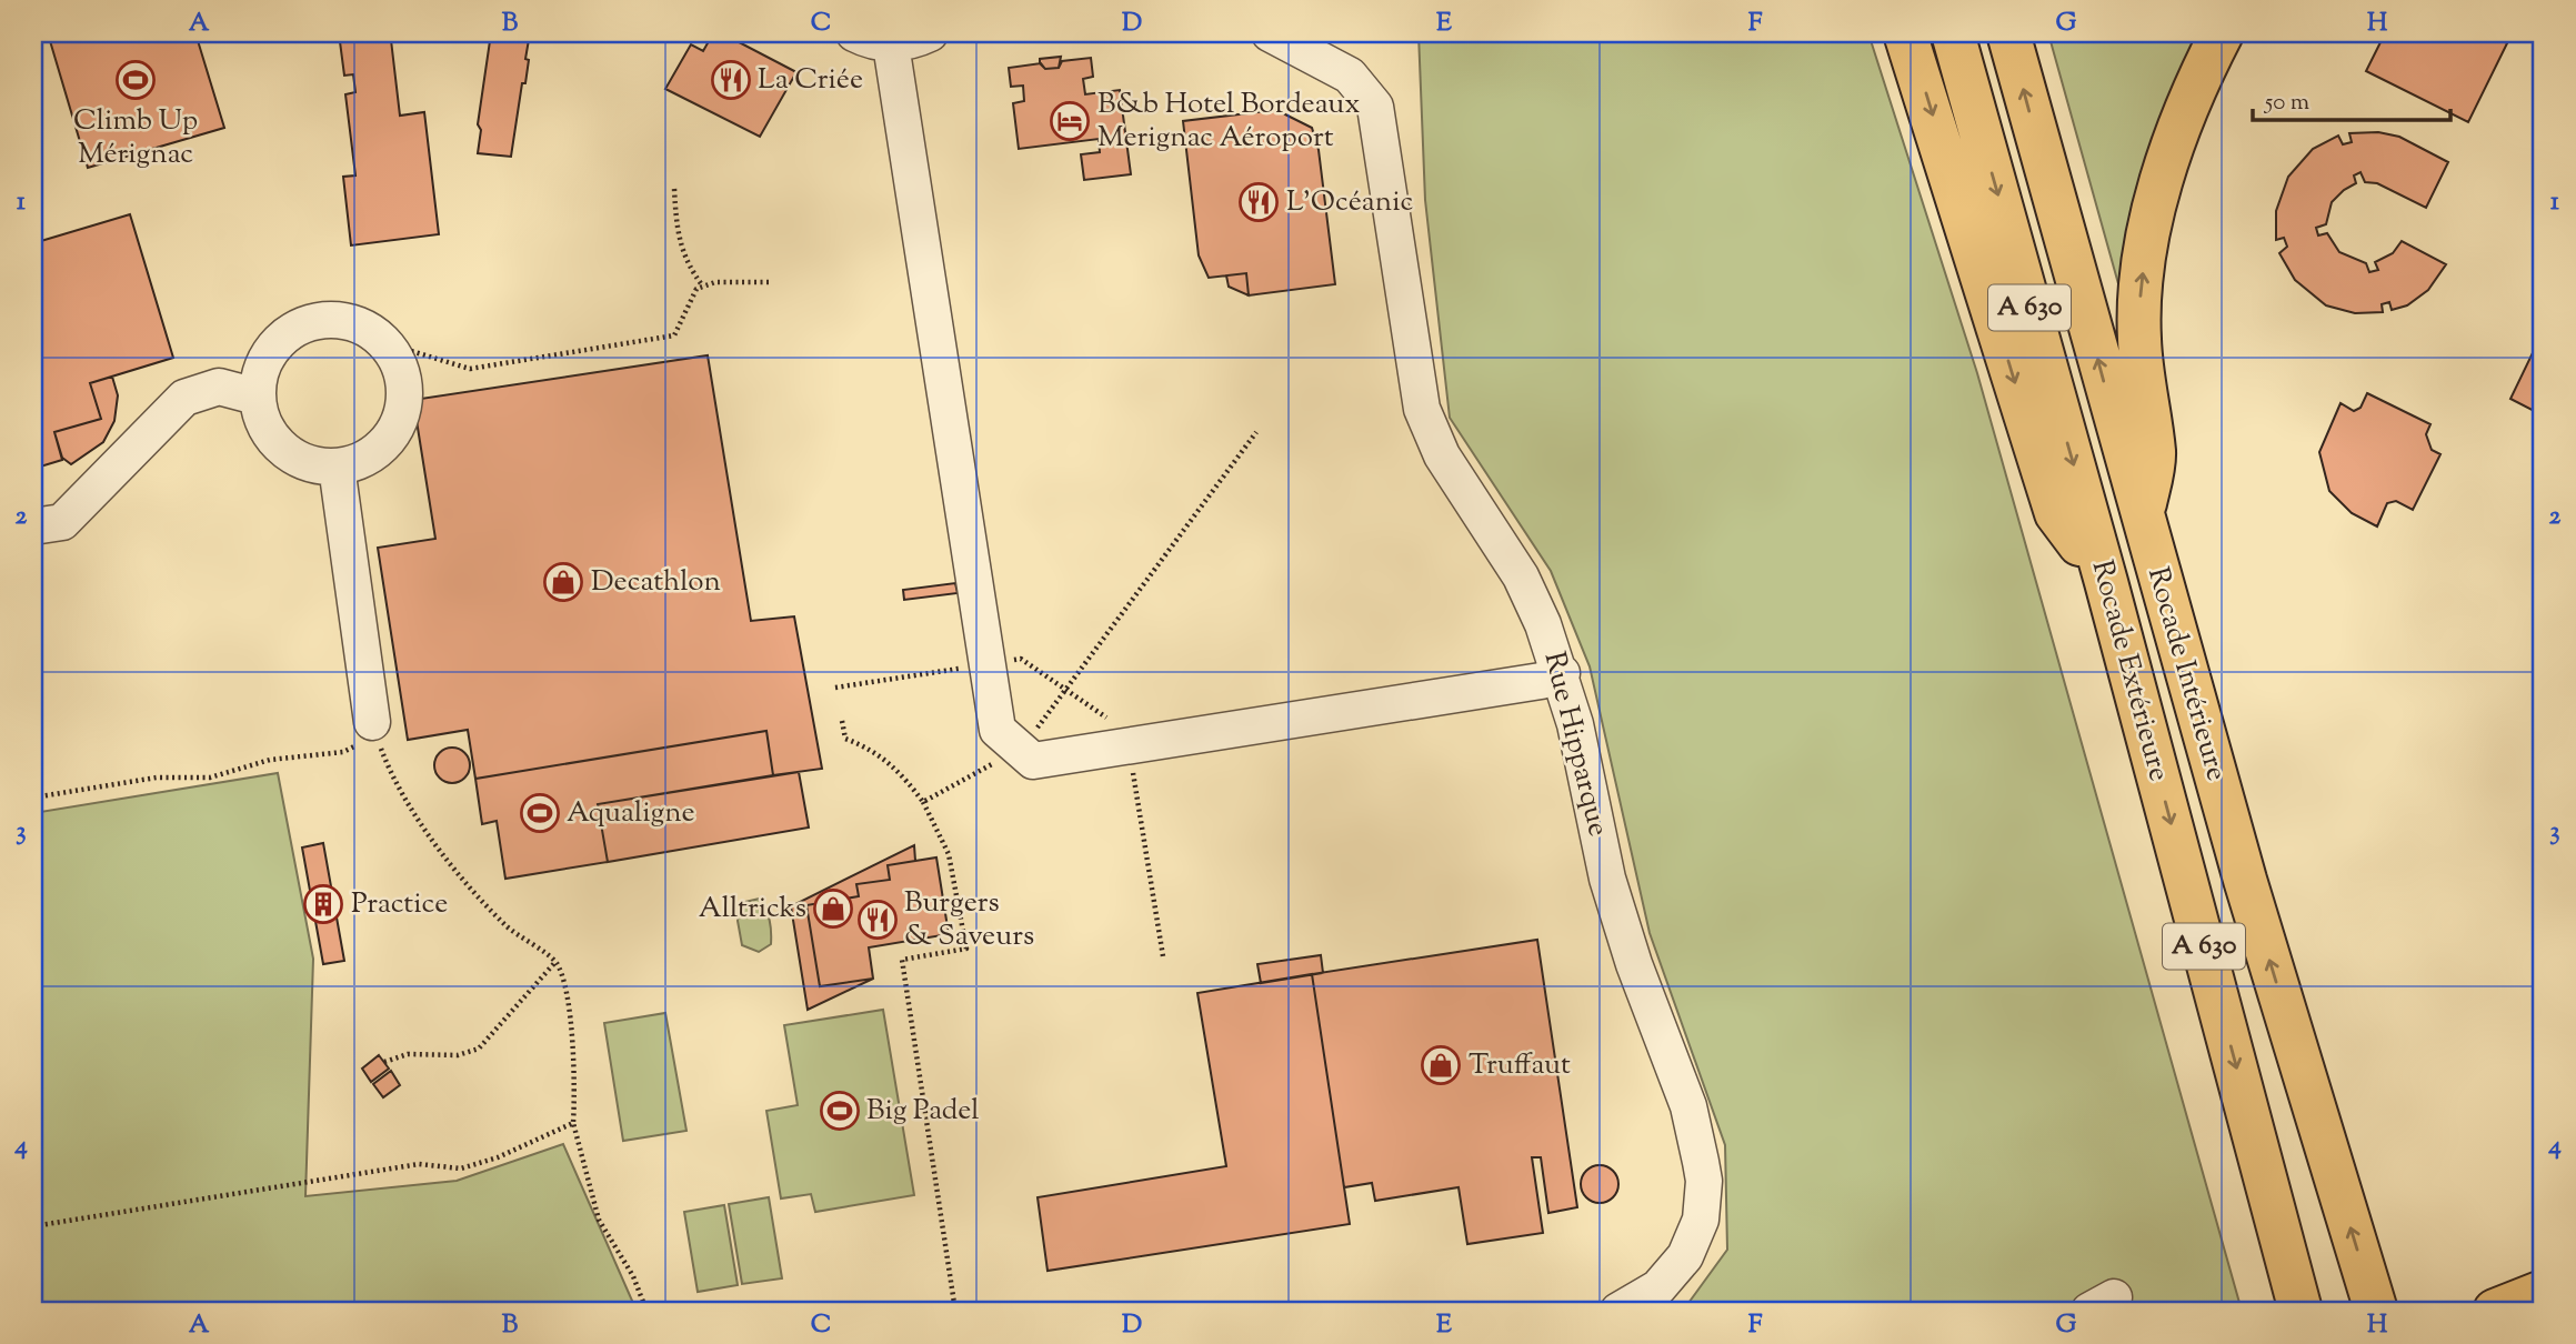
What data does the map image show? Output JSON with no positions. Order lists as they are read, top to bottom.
{
  "streets": {
    "main road": ["A 630", "Rocade Extérieure", "Rocade Intérieure"],
    "street": ["Rue Hipparque"]
  },
  "places": {
    "sports": ["Climb Up Mérignac", "Aqualigne", "Big Padel"],
    "restaurant": ["La Criée", "L’Océanic", "Burgers & Saveurs"],
    "hotel": ["B&b Hotel Bordeaux Merignac Aéroport"],
    "shop": ["Decathlon", "Alltricks", "Truffaut"],
    "building": ["Practice"]
  },
  "scale_bar": "50 m",
  "grid": {
    "columns": [
      "A",
      "B",
      "C",
      "D",
      "E",
      "F",
      "G",
      "H"
    ],
    "rows": [
      "1",
      "2",
      "3",
      "4"
    ]
  }
}
